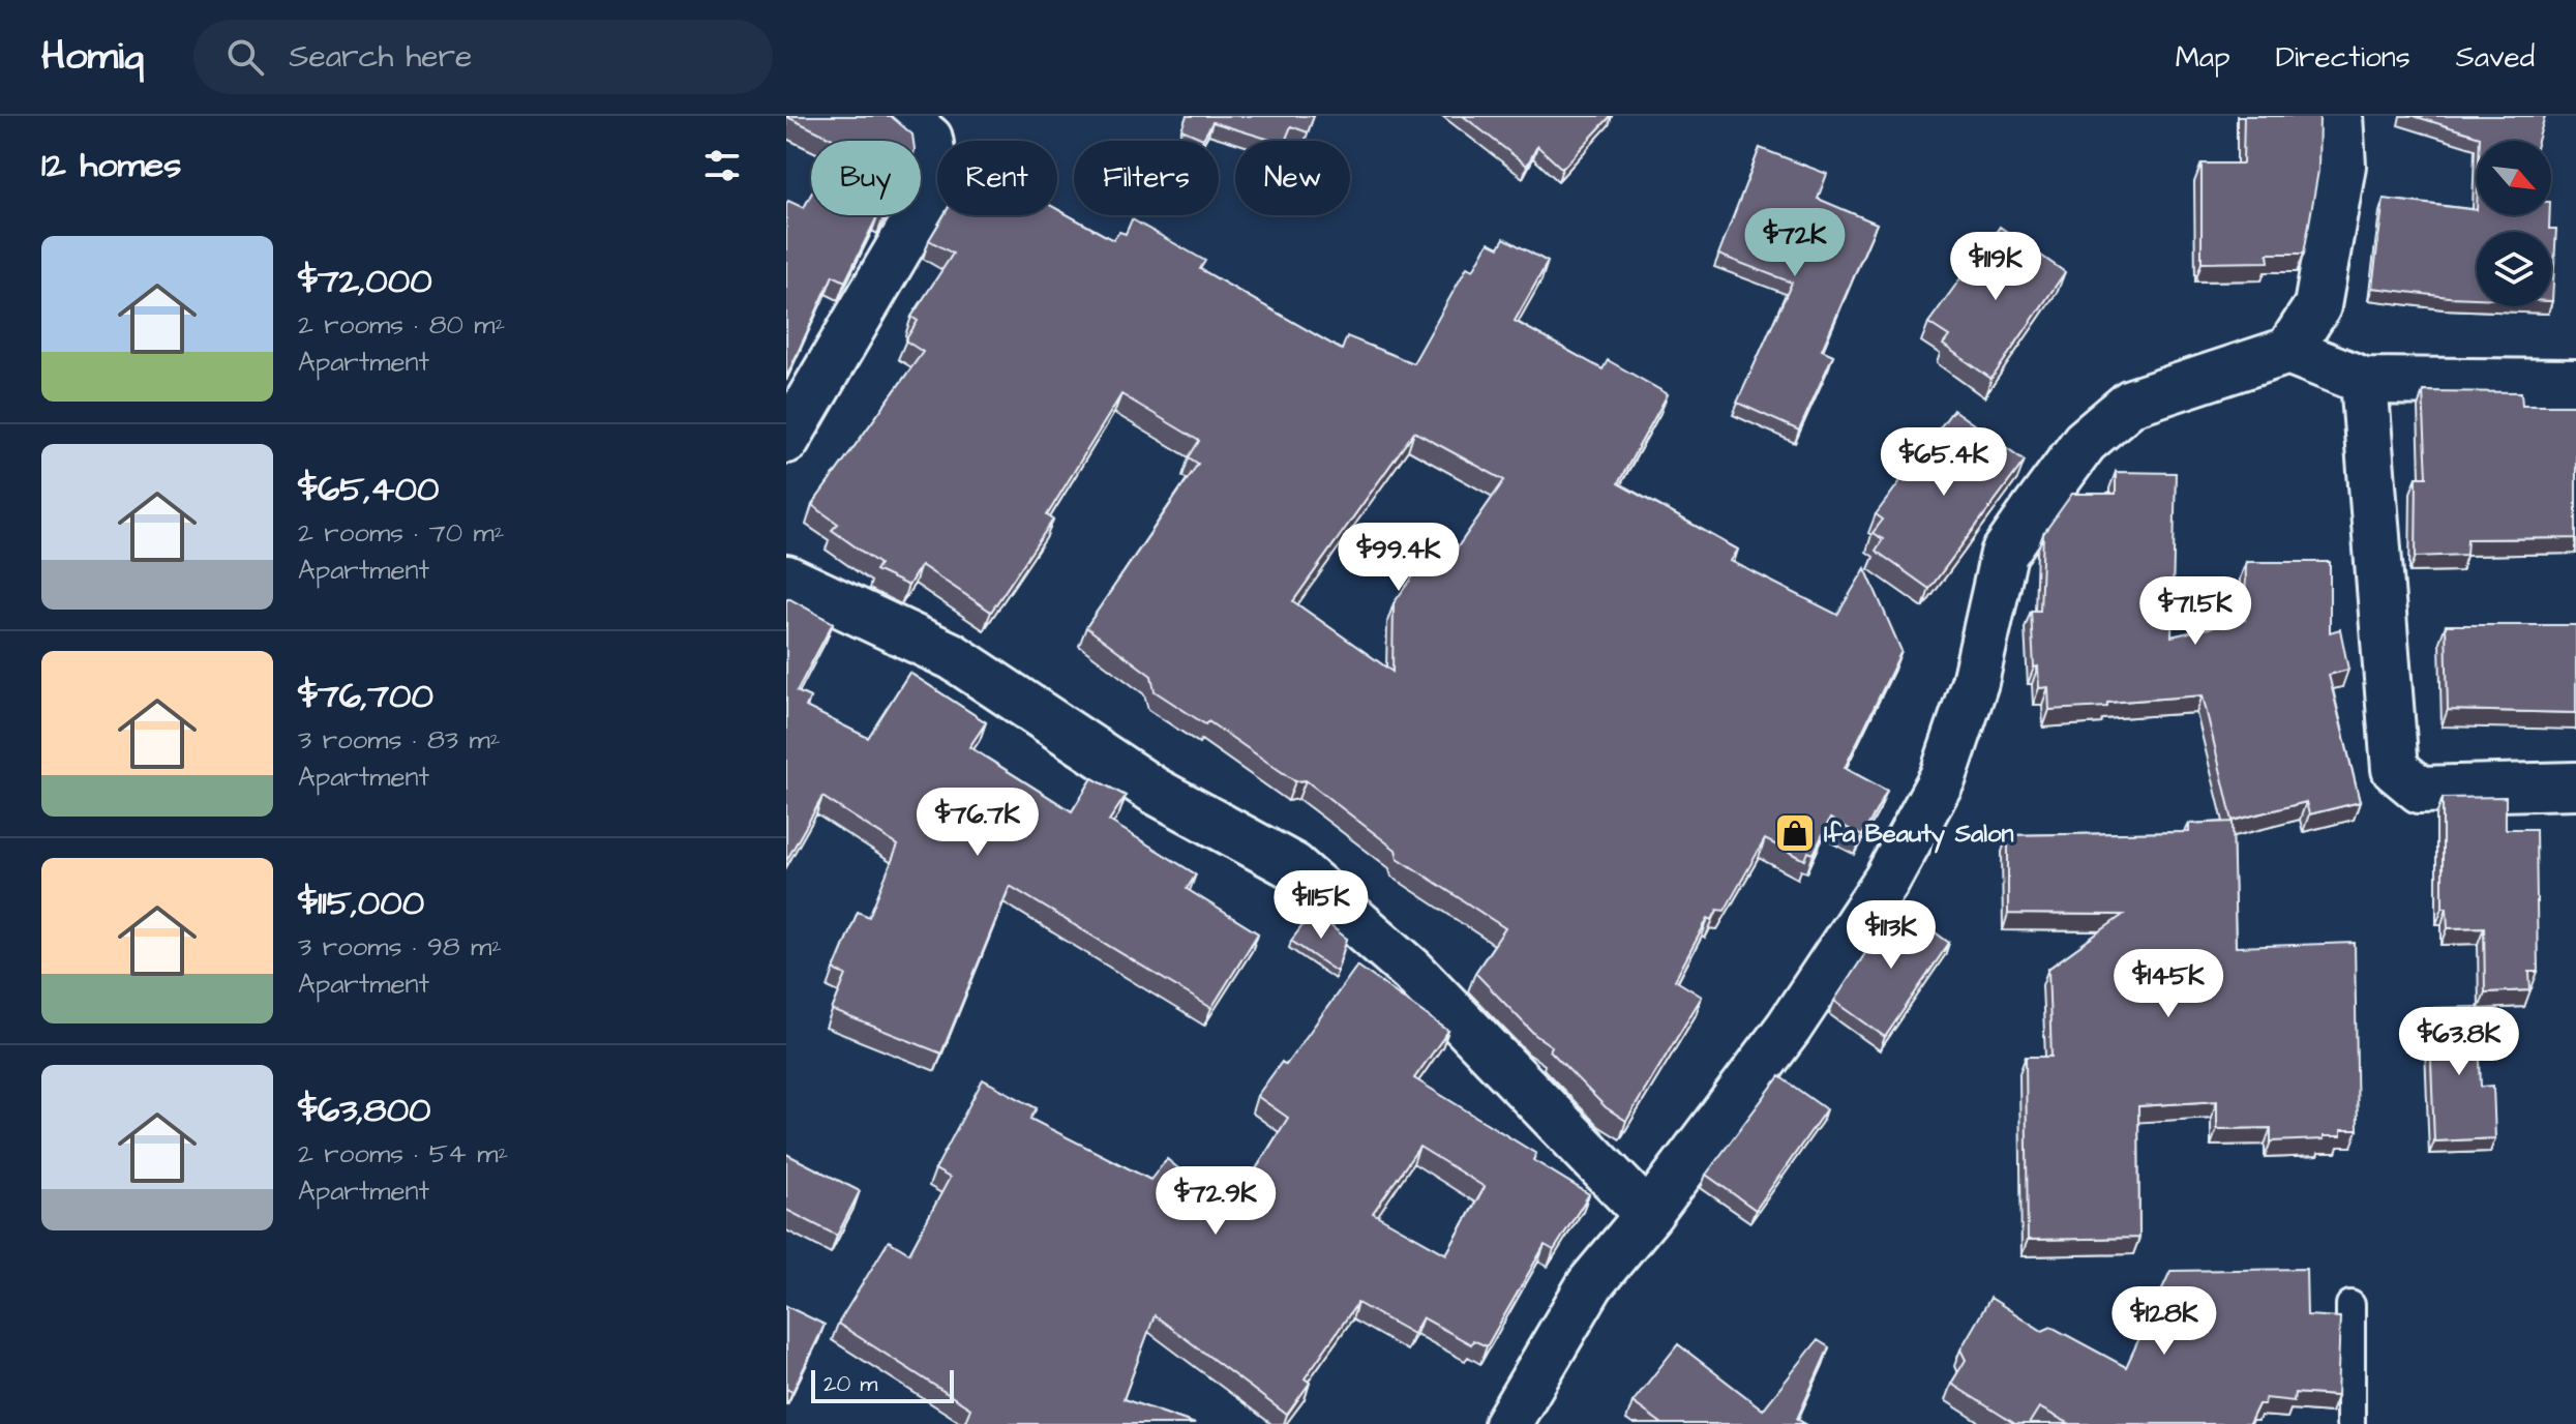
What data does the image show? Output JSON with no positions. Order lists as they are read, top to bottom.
{
  "places": {
    "shop": ["Ifa Beauty Salon"]
  },
  "scale_bar": "20 m",
  "north": "bottom right",
  "page": {
    "header": "Homiq",
    "search": "Search here",
    "nav": ["Map", "Directions", "Saved"],
    "heading": "12 homes",
    "chip": [
      "Buy",
      "Rent",
      "Filters",
      "New"
    ],
    "price": [
      "$72K",
      "$119K",
      "$65.4K",
      "$99.4K",
      "$71.5K",
      "$76.7K",
      "$115K",
      "$113K",
      "$145K",
      "$63.8K",
      "$72.9K",
      "$128K"
    ],
    "list": [
      {
        "name": "$72,000",
        "note": "2 rooms · 80 m² · Apartment"
      },
      {
        "name": "$65,400",
        "note": "2 rooms · 70 m² · Apartment"
      },
      {
        "name": "$76,700",
        "note": "3 rooms · 83 m² · Apartment"
      },
      {
        "name": "$115,000",
        "note": "3 rooms · 98 m² · Apartment"
      },
      {
        "name": "$63,800",
        "note": "2 rooms · 54 m² · Apartment"
      }
    ],
    "scale": "20 m"
  }
}
